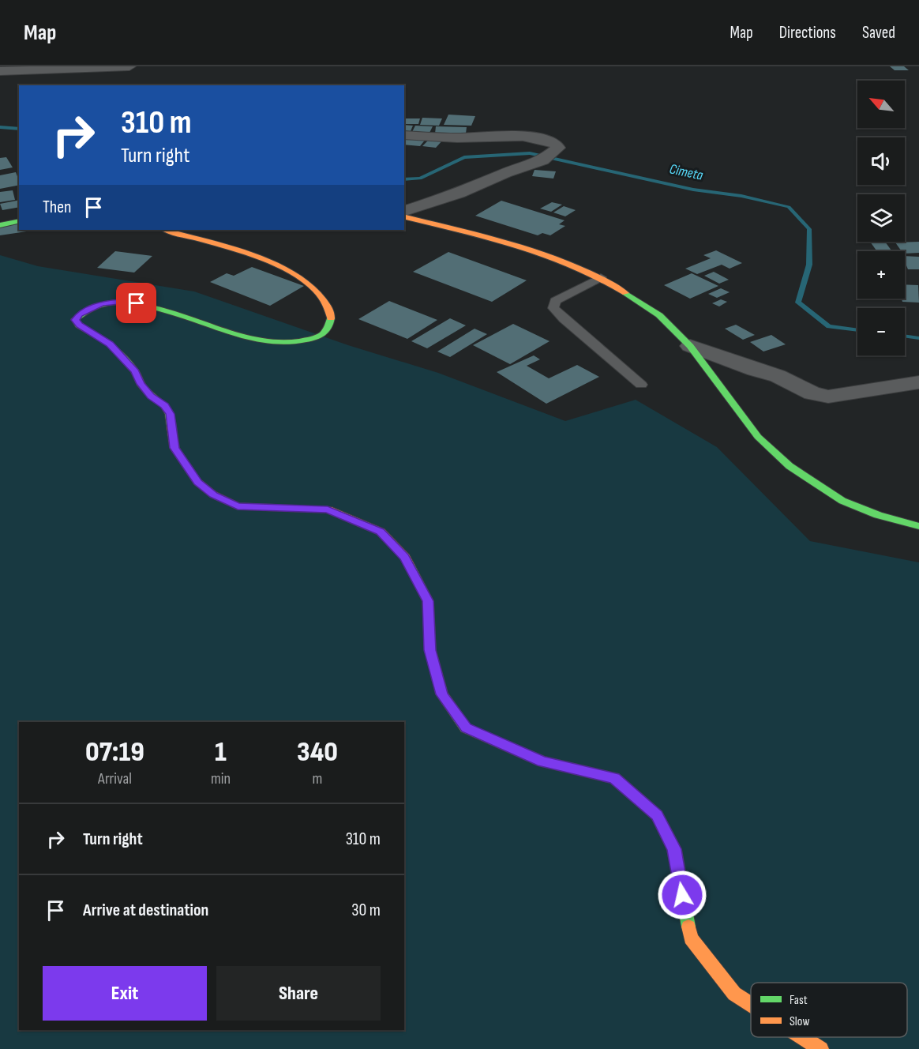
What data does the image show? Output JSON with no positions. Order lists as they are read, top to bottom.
{
  "water": ["Cimeta"],
  "legend": ["Fast", "Slow"],
  "north": "top left",
  "page": {
    "header": "Map",
    "nav": ["Map", "Directions", "Saved"],
    "map_buttons": ["+", "−"],
    "turn": ["310 m", "Turn right"],
    "then": "Then",
    "eta": [
      "07:19",
      "Arrival",
      "1",
      "min",
      "340",
      "m"
    ],
    "list": [
      {
        "name": "Turn right",
        "value": "310 m"
      },
      {
        "name": "Arrive at destination",
        "value": "30 m"
      }
    ],
    "buttons": ["Exit", "Share"]
  }
}
